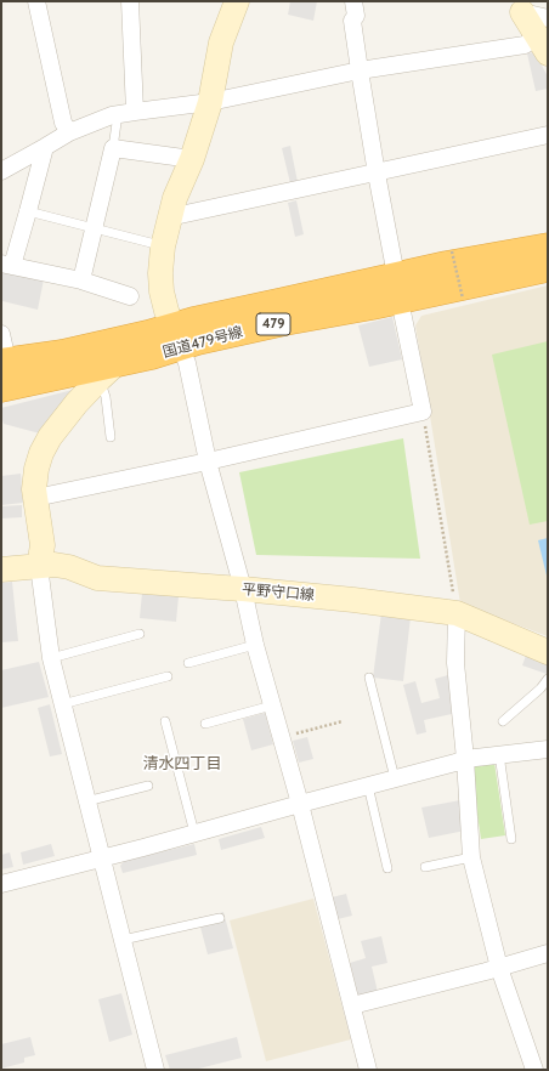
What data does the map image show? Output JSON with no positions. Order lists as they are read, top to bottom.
{
  "streets": {
    "highway": ["479", "国道479号線"],
    "street": ["平野守口線"]
  },
  "districts": ["清水四丁目"]
}
